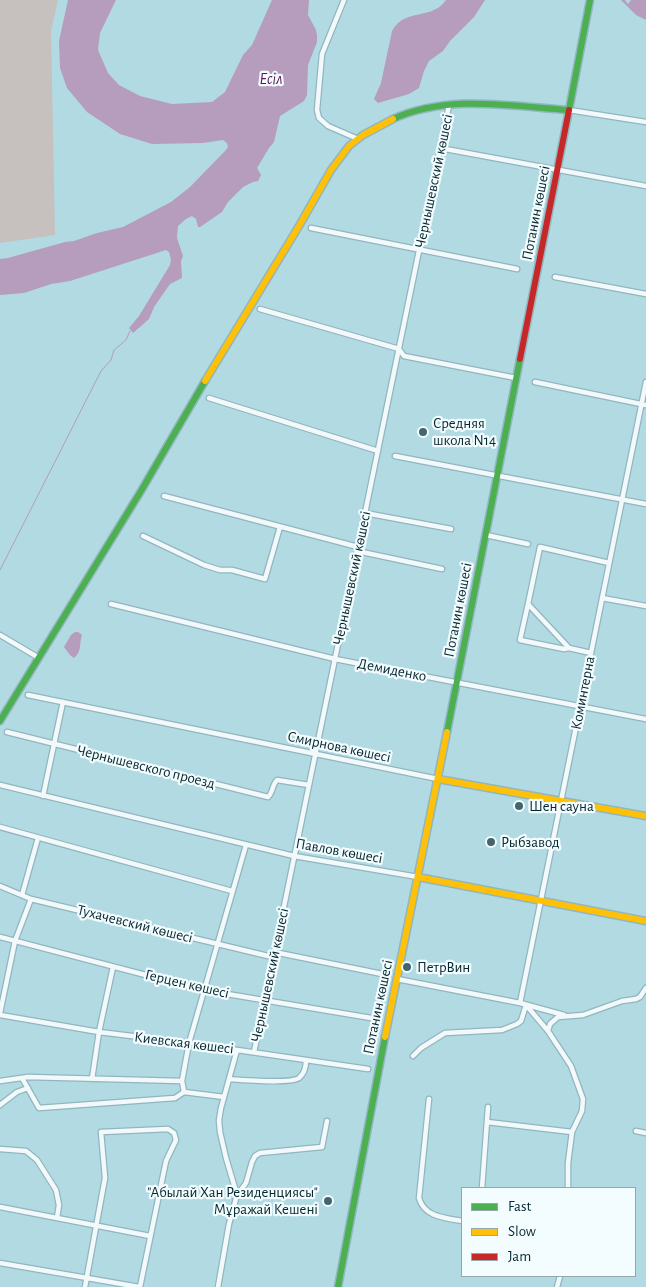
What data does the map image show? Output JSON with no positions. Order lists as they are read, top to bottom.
{
  "streets": {
    "main road": ["Потанин көшесі", "Смирнова көшесі", "Павлов көшесі"],
    "street": [
      "Чернышевский көшесі",
      "Демиденко",
      "Коминтерна",
      "Чернышевского проезд",
      "Тухачевский көшесі",
      "Герцен көшесі",
      "Киевская көшесі"
    ]
  },
  "crossings": [
    ["Чернышевский көшесі", "Демиденко"],
    ["Чернышевский көшесі", "Смирнова көшесі"],
    ["Чернышевский көшесі", "Чернышевского проезд"],
    ["Чернышевский көшесі", "Павлов көшесі"],
    ["Чернышевский көшесі", "Тухачевский көшесі"],
    ["Чернышевский көшесі", "Герцен көшесі"],
    ["Чернышевский көшесі", "Киевская көшесі"],
    ["Потанин көшесі", "Демиденко"],
    ["Потанин көшесі", "Смирнова көшесі"],
    ["Потанин көшесі", "Павлов көшесі"],
    ["Демиденко", "Коминтерна"],
    ["Коминтерна", "Смирнова көшесі"],
    ["Коминтерна", "Павлов көшесі"]
  ],
  "water": ["Есіл"],
  "places": [
    "Средняя школа N14",
    "Шен сауна",
    "Рыбзавод",
    "ПетрВин",
    "\"Абылай Хан Резиденциясы\" Мұражай Кешені"
  ],
  "legend": ["Fast", "Slow", "Jam"]
}
